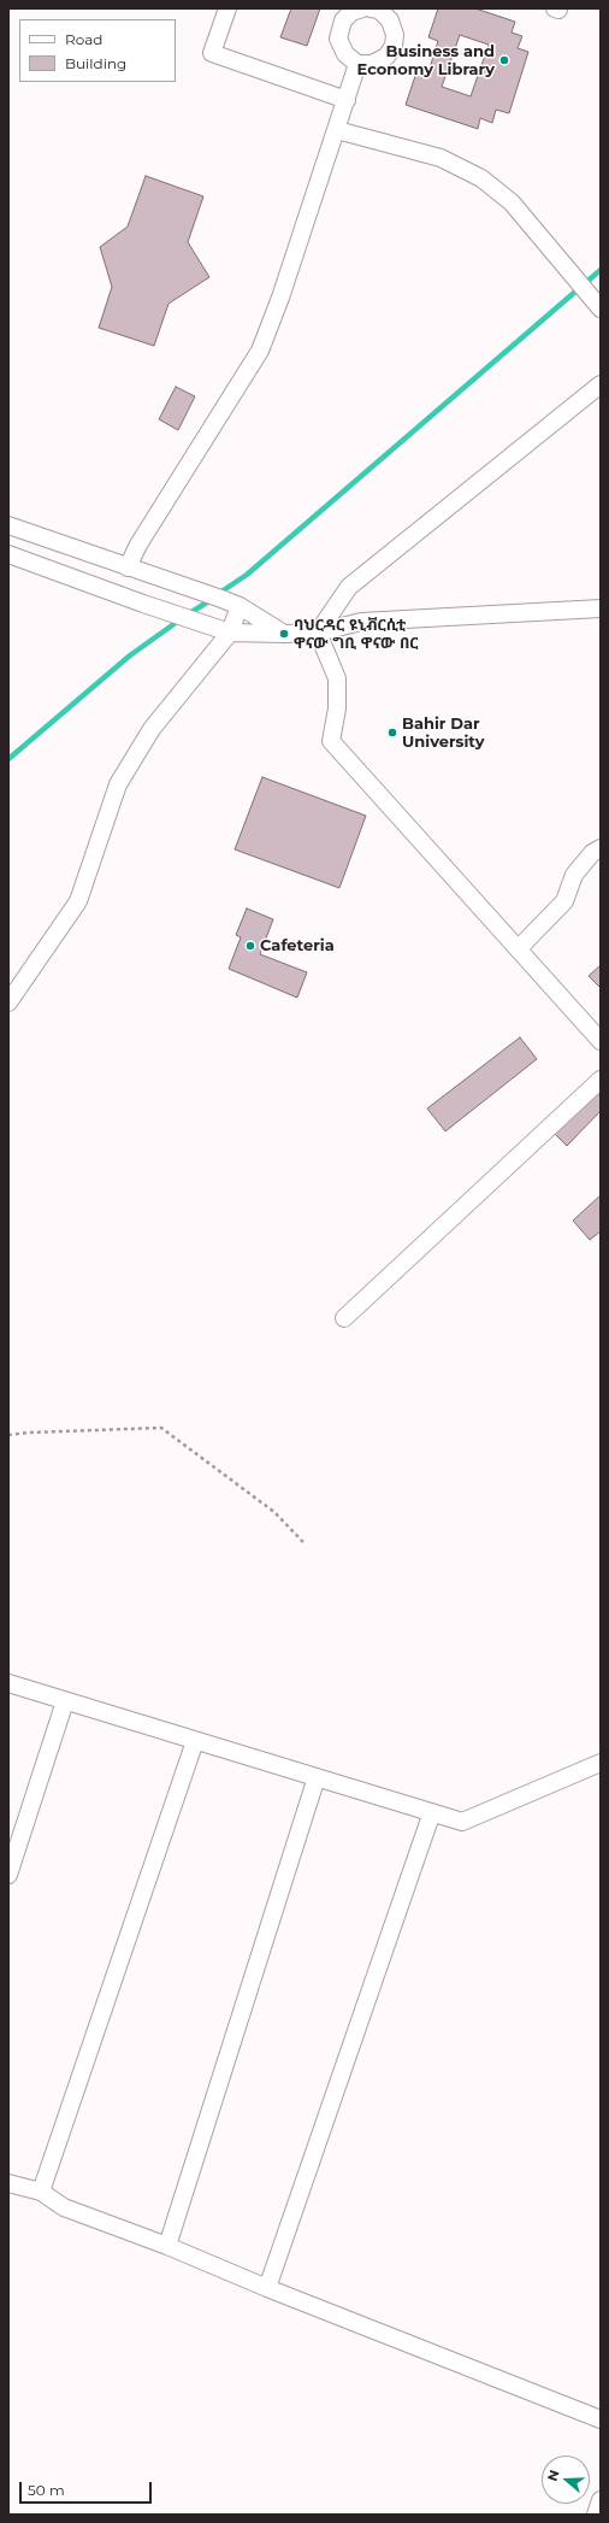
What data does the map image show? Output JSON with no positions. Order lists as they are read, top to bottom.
{
  "places": [
    "Business and Economy Library",
    "ባህርዳር ዩኒቭርሲቲ ዋናው ግቢ ዋናው በር",
    "Bahir Dar University",
    "Cafeteria"
  ],
  "legend": ["Road", "Building"],
  "scale_bar": "50 m",
  "north": "left"
}
